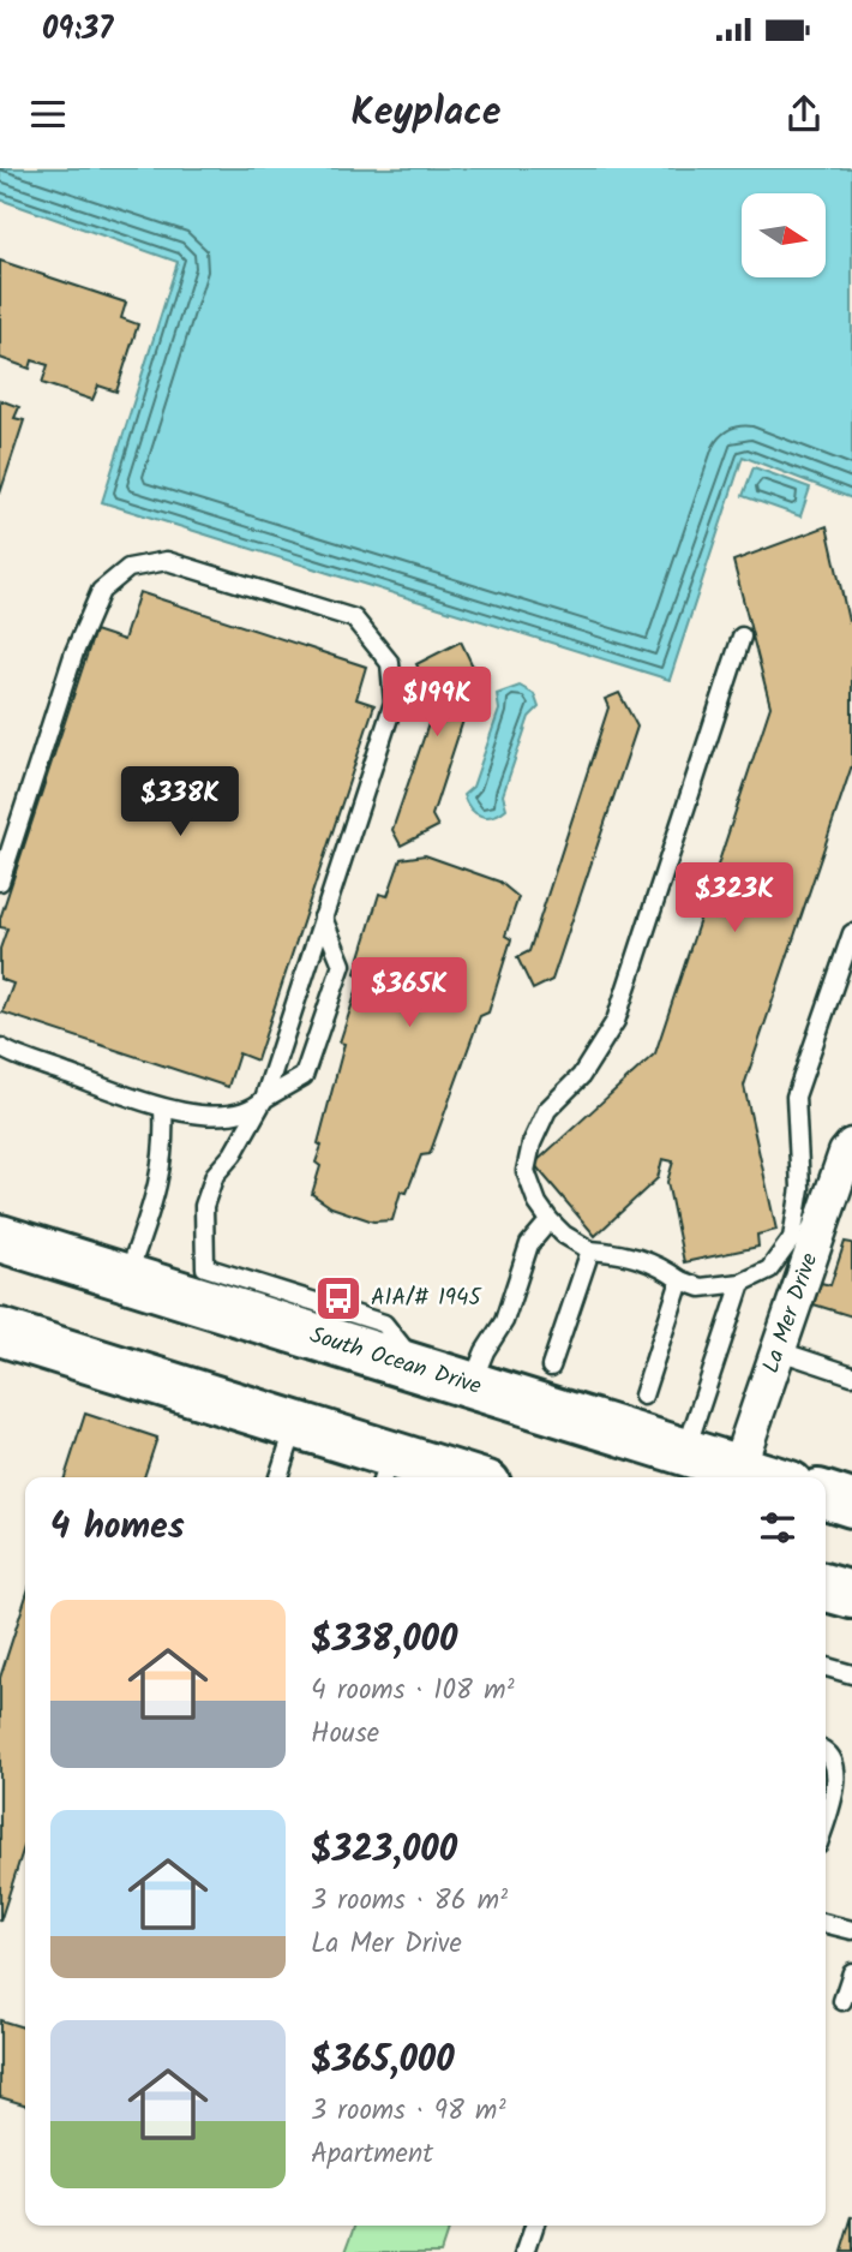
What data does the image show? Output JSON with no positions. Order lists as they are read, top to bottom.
{
  "streets": {
    "main road": ["South Ocean Drive"],
    "street": ["La Mer Drive"]
  },
  "crossings": [
    ["La Mer Drive", "South Ocean Drive"]
  ],
  "places": {
    "bus stop": ["A1A/# 1945"]
  },
  "north": "right",
  "page": {
    "status": "09:37",
    "header": "Keyplace",
    "price": [
      "$199K",
      "$338K",
      "$323K",
      "$365K"
    ],
    "heading": "4 homes",
    "list": [
      {
        "name": "$338,000",
        "note": "4 rooms · 108 m² · House"
      },
      {
        "name": "$323,000",
        "note": "3 rooms · 86 m² · La Mer Drive"
      },
      {
        "name": "$365,000",
        "note": "3 rooms · 98 m² · Apartment"
      }
    ]
  }
}
